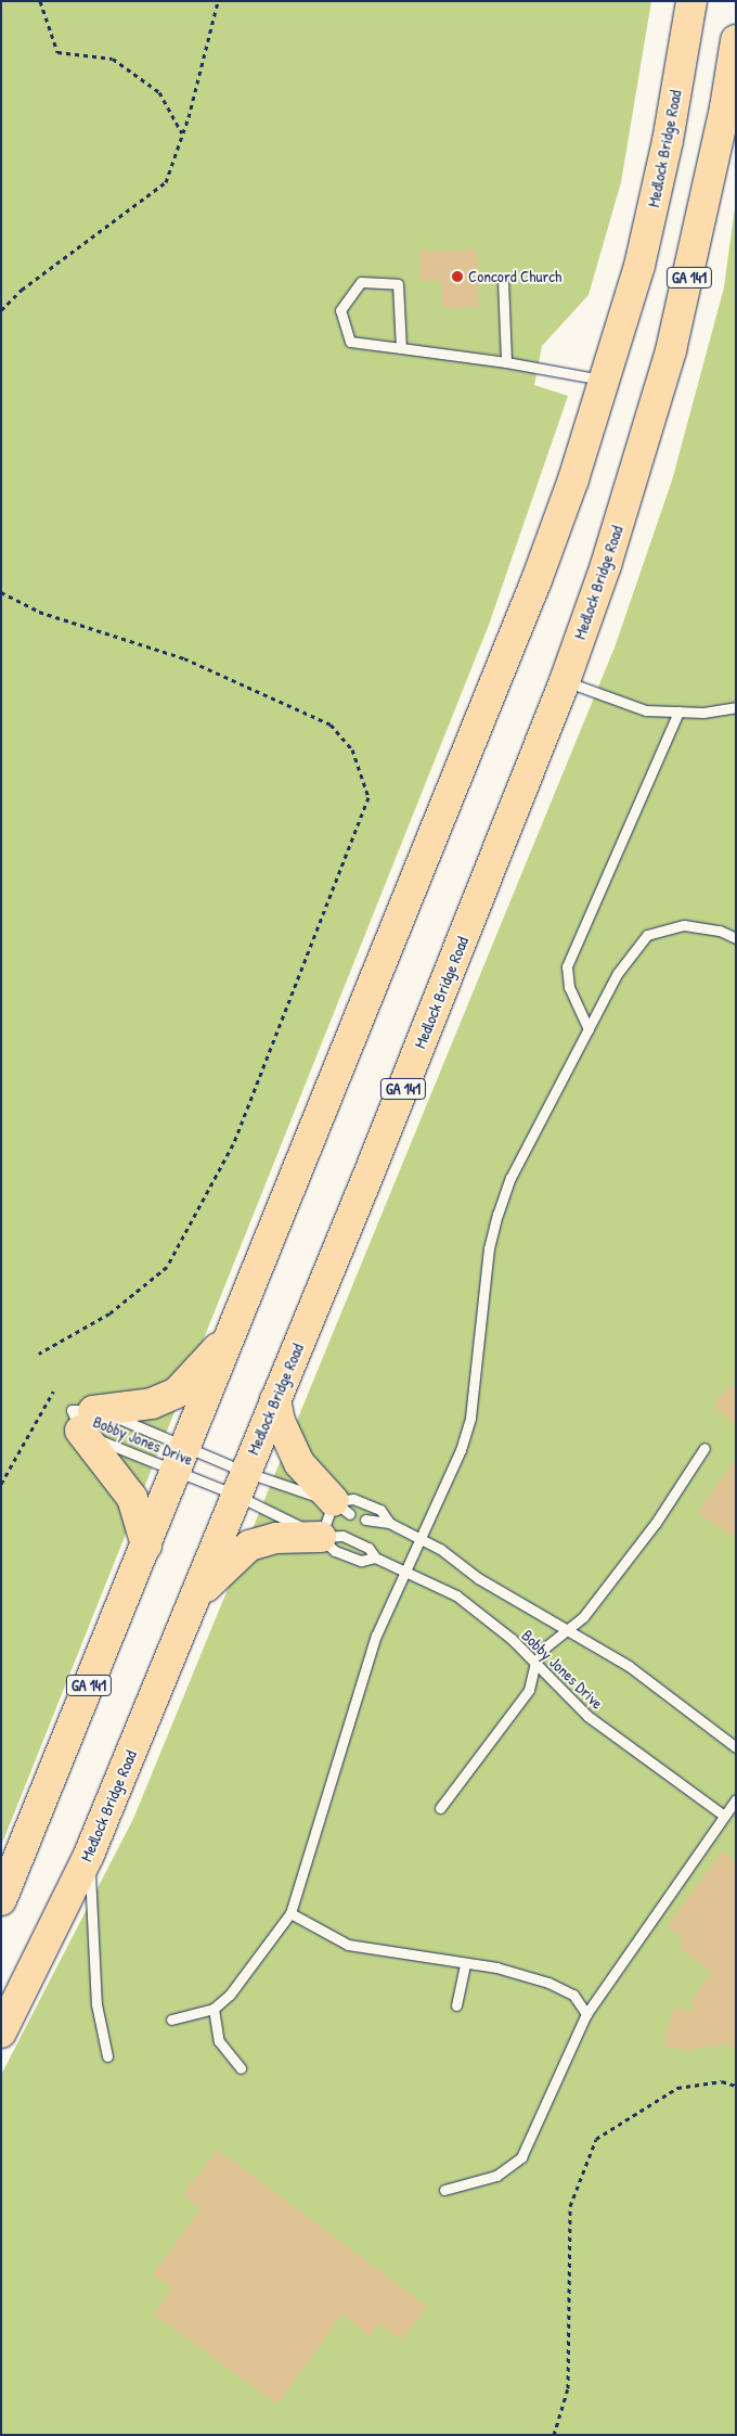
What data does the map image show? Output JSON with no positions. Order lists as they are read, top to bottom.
{
  "streets": {
    "highway": ["Medlock Bridge Road", "GA 141"],
    "lane": ["Bobby Jones Drive"]
  },
  "crossings": [
    ["Medlock Bridge Road", "Bobby Jones Drive"]
  ],
  "places": ["Concord Church"]
}
